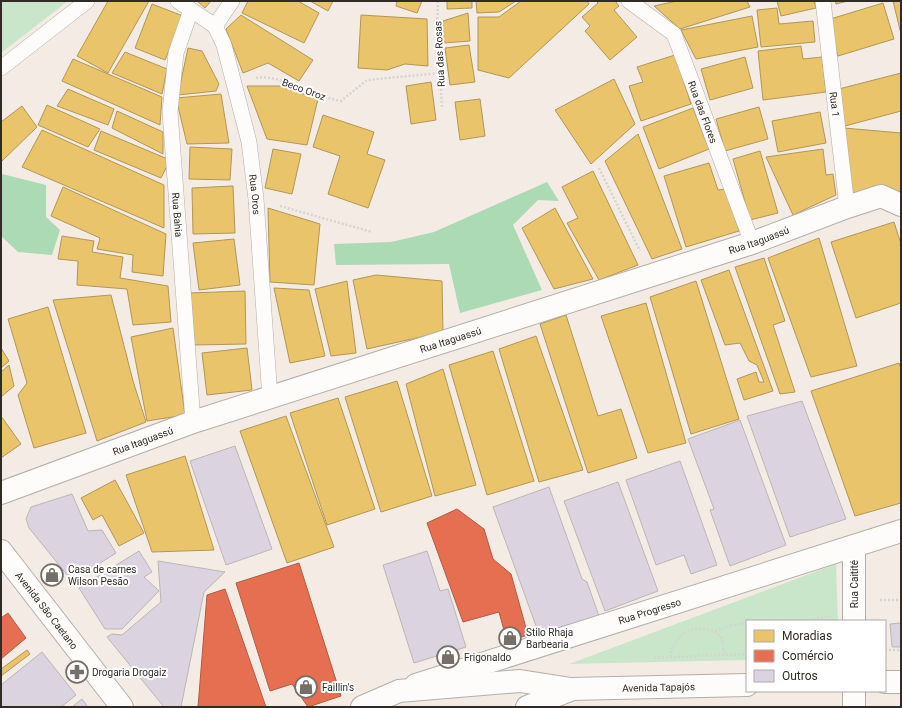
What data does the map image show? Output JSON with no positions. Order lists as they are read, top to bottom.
{
  "streets": {
    "street": [
      "Rua Itaguassú",
      "Rua Caitité",
      "Avenida São Caetano",
      "Rua Progresso",
      "Avenida Tapajós"
    ],
    "lane": [
      "Rua 1",
      "Rua das Flores",
      "Rua Oros",
      "Rua Bahia"
    ],
    "path": ["Rua das Rosas", "Beco Oroz"]
  },
  "crossings": [
    ["Rua das Rosas", "Beco Oroz"],
    ["Beco Oroz", "Rua Oros"],
    ["Rua 1", "Rua Itaguassú"],
    ["Rua das Flores", "Rua Itaguassú"],
    ["Rua Oros", "Rua Itaguassú"],
    ["Rua Bahia", "Rua Itaguassú"],
    ["Rua Caitité", "Rua Progresso"]
  ],
  "places": {
    "shop": [
      "Casa de carnes Wilson Pesão",
      "Stilo Rhaja Barbearia",
      "Frigonaldo",
      "Faillin's"
    ],
    "pharmacy": ["Drogaria Drogaiz"]
  },
  "legend": ["Moradias", "Comércio", "Outros"]
}
